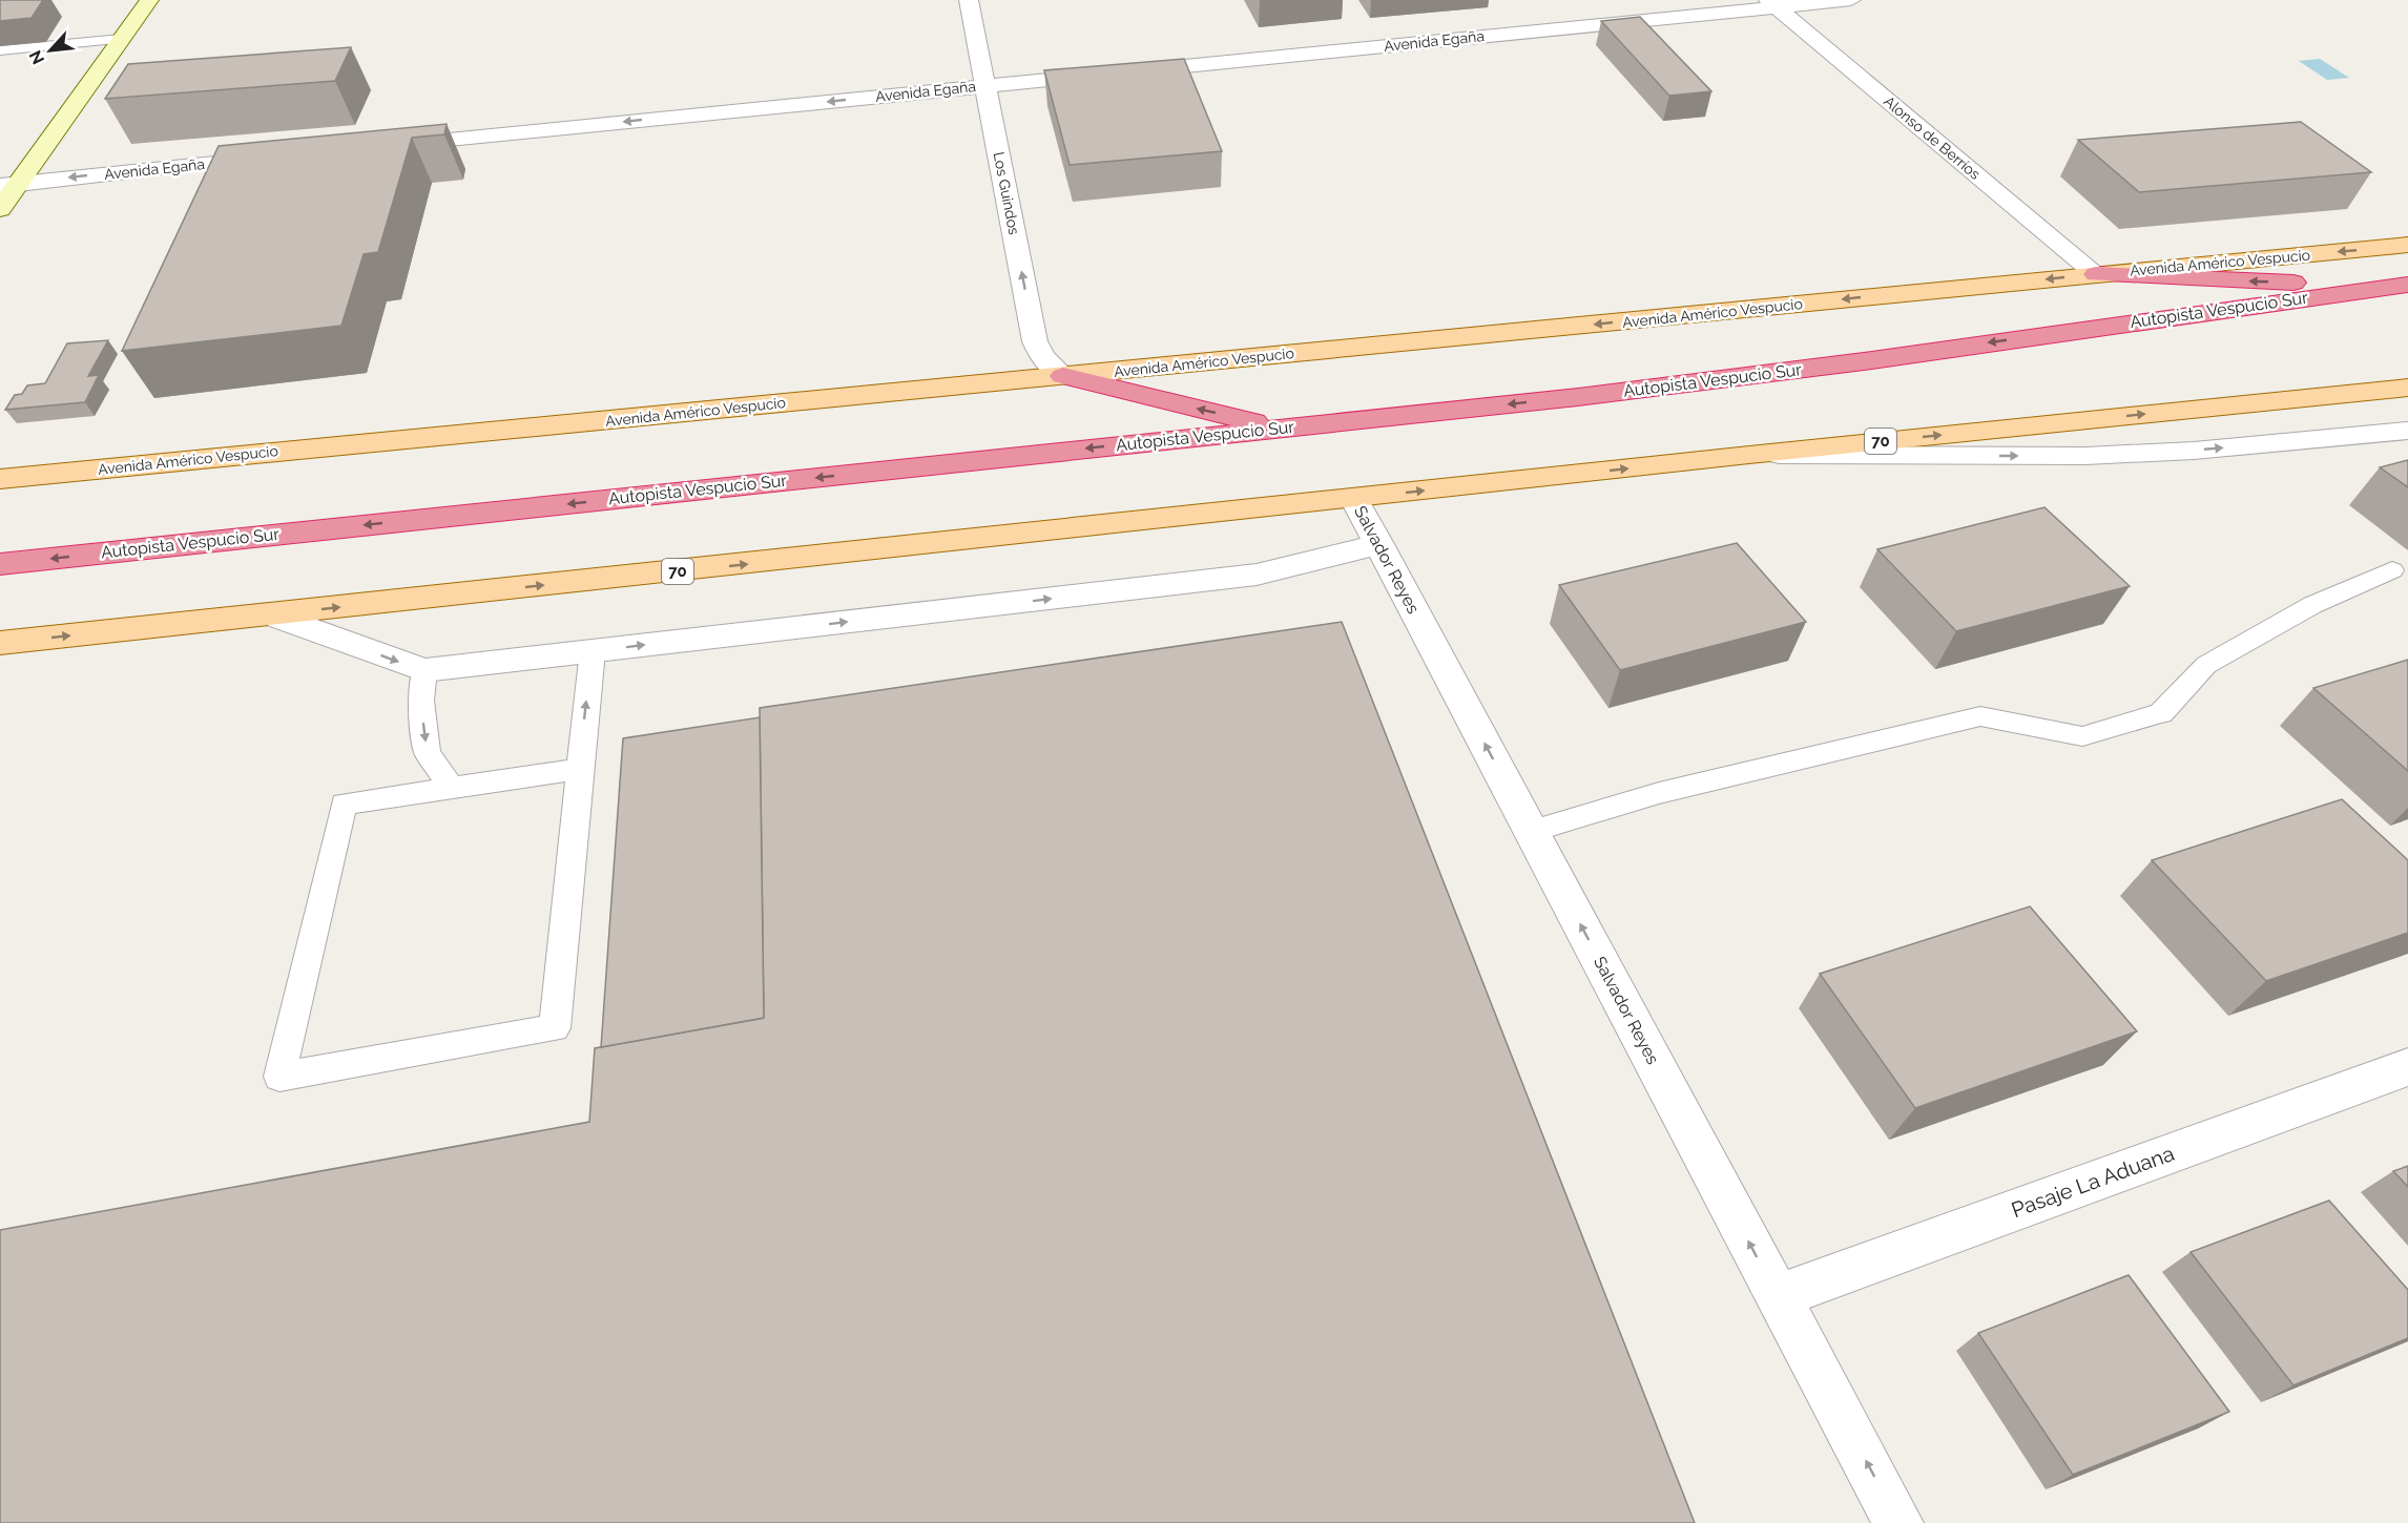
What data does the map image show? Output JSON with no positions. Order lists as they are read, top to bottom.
{
  "streets": {
    "highway": ["Autopista Vespucio Sur"],
    "main road": ["Avenida Américo Vespucio", "70"],
    "street": [
      "Avenida Egaña",
      "Alonso de Berríos",
      "Los Guindos",
      "Salvador Reyes",
      "Pasaje La Aduana"
    ]
  },
  "crossings": [
    ["Avenida Egaña", "Alonso de Berríos"],
    ["Avenida Egaña", "Los Guindos"],
    ["Alonso de Berríos", "Avenida Américo Vespucio"],
    ["Los Guindos", "Avenida Américo Vespucio"],
    ["70", "Salvador Reyes"],
    ["Salvador Reyes", "Pasaje La Aduana"]
  ],
  "one_way": [
    "Avenida Egaña",
    "Los Guindos",
    "Autopista Vespucio Sur",
    "Salvador Reyes"
  ],
  "north": "bottom left"
}
